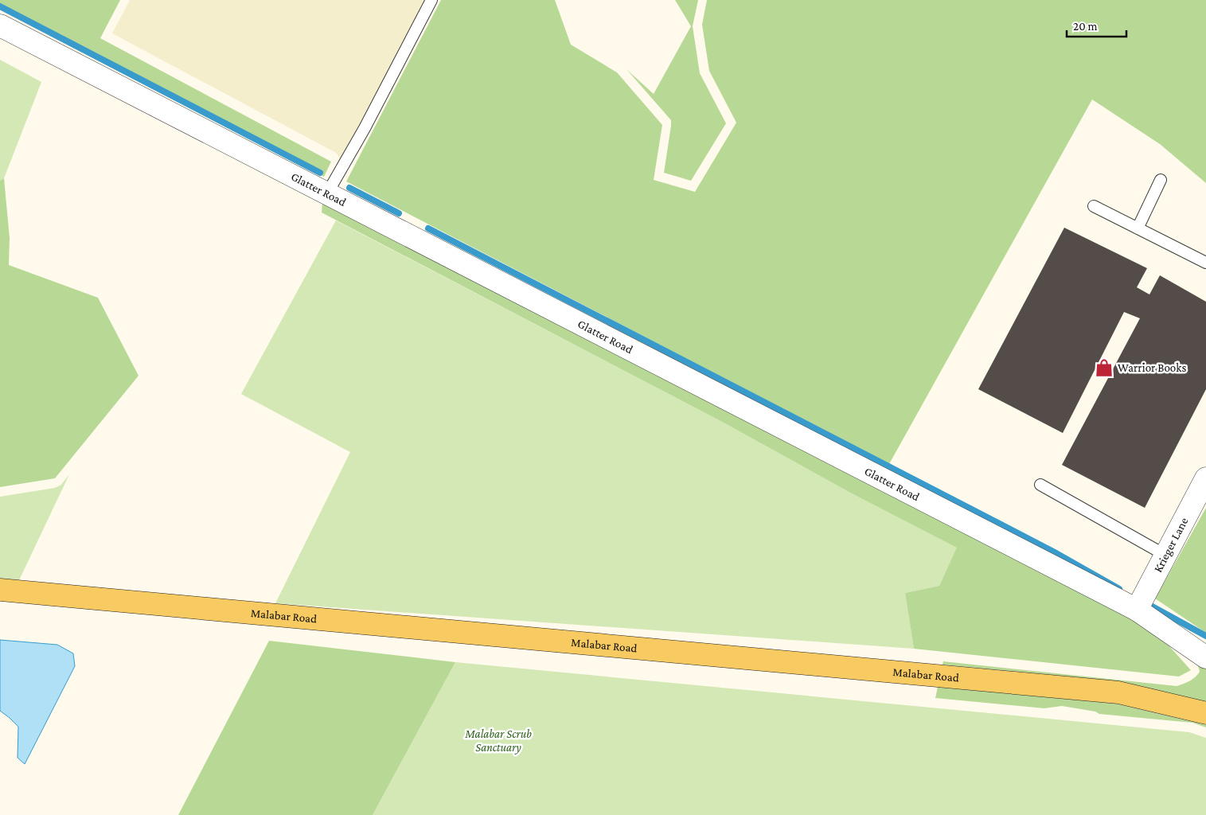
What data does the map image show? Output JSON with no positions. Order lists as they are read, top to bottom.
{
  "streets": {
    "main road": ["Malabar Road"],
    "street": ["Glatter Road", "Krieger Lane"]
  },
  "crossings": [
    ["Glatter Road", "Krieger Lane"]
  ],
  "parks": ["Malabar Scrub Sanctuary"],
  "places": {
    "shop": ["Warrior Books"]
  },
  "scale_bar": "20 m"
}
